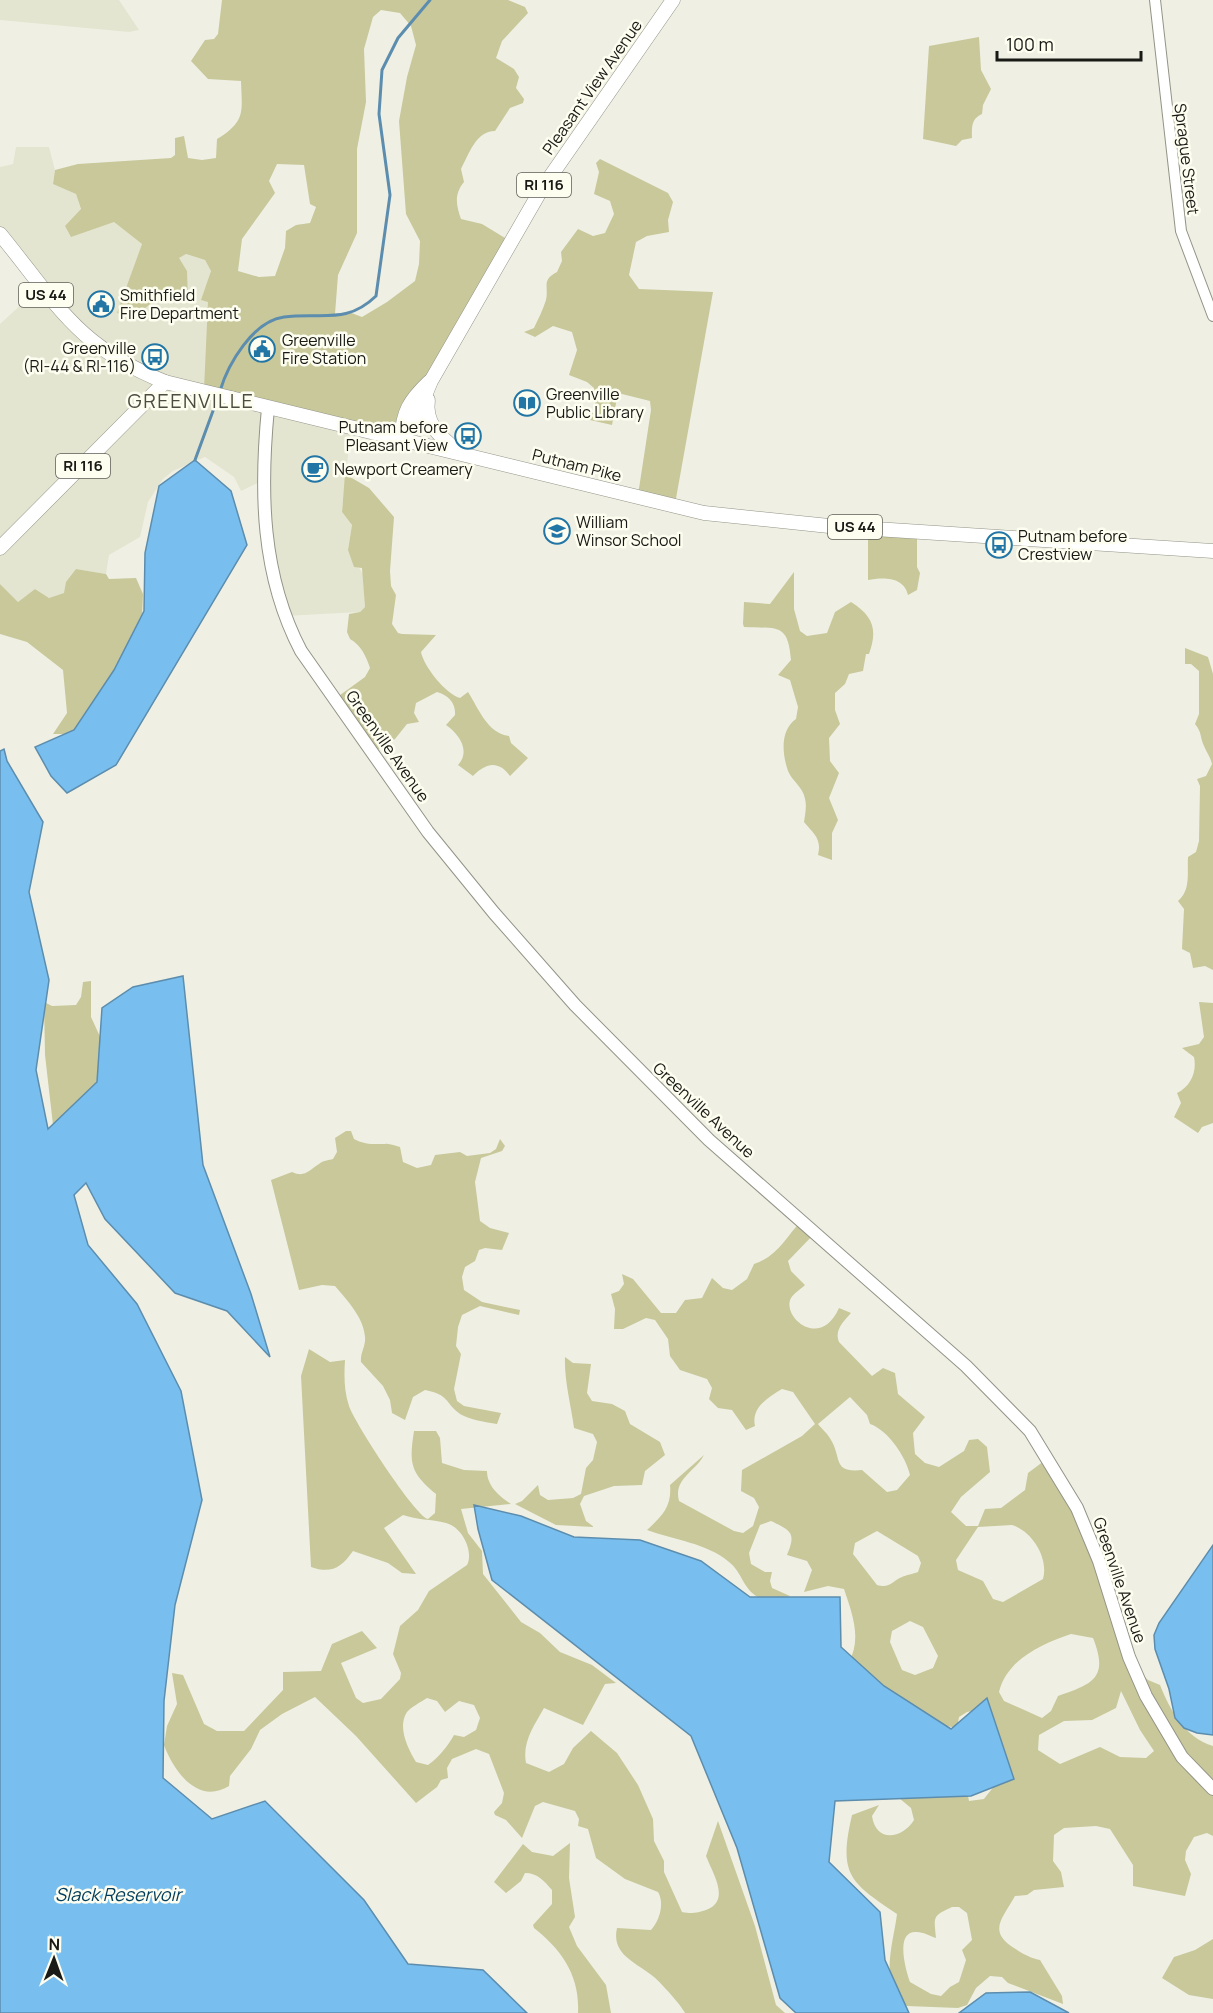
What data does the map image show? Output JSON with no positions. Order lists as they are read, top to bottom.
{
  "streets": {
    "main road": [
      "Pleasant View Avenue",
      "RI 116",
      "US 44",
      "Putnam Pike",
      "Greenville Avenue"
    ],
    "street": ["Sprague Street"]
  },
  "crossings": [
    ["Pleasant View Avenue", "Putnam Pike"],
    ["RI 116", "Putnam Pike"],
    ["Putnam Pike", "Greenville Avenue"]
  ],
  "districts": ["GREENVILLE"],
  "water": ["Slack Reservoir"],
  "places": {
    "public building": ["Smithfield Fire Department", "Greenville Fire Station"],
    "bus stop": ["Greenville (RI-44 & RI-116)", "Putnam before Pleasant View", "Putnam before Crestview"],
    "library": ["Greenville Public Library"],
    "cafe": ["Newport Creamery"],
    "school or university": ["William Winsor School"]
  },
  "scale_bar": "100 m",
  "north": "top"
}
